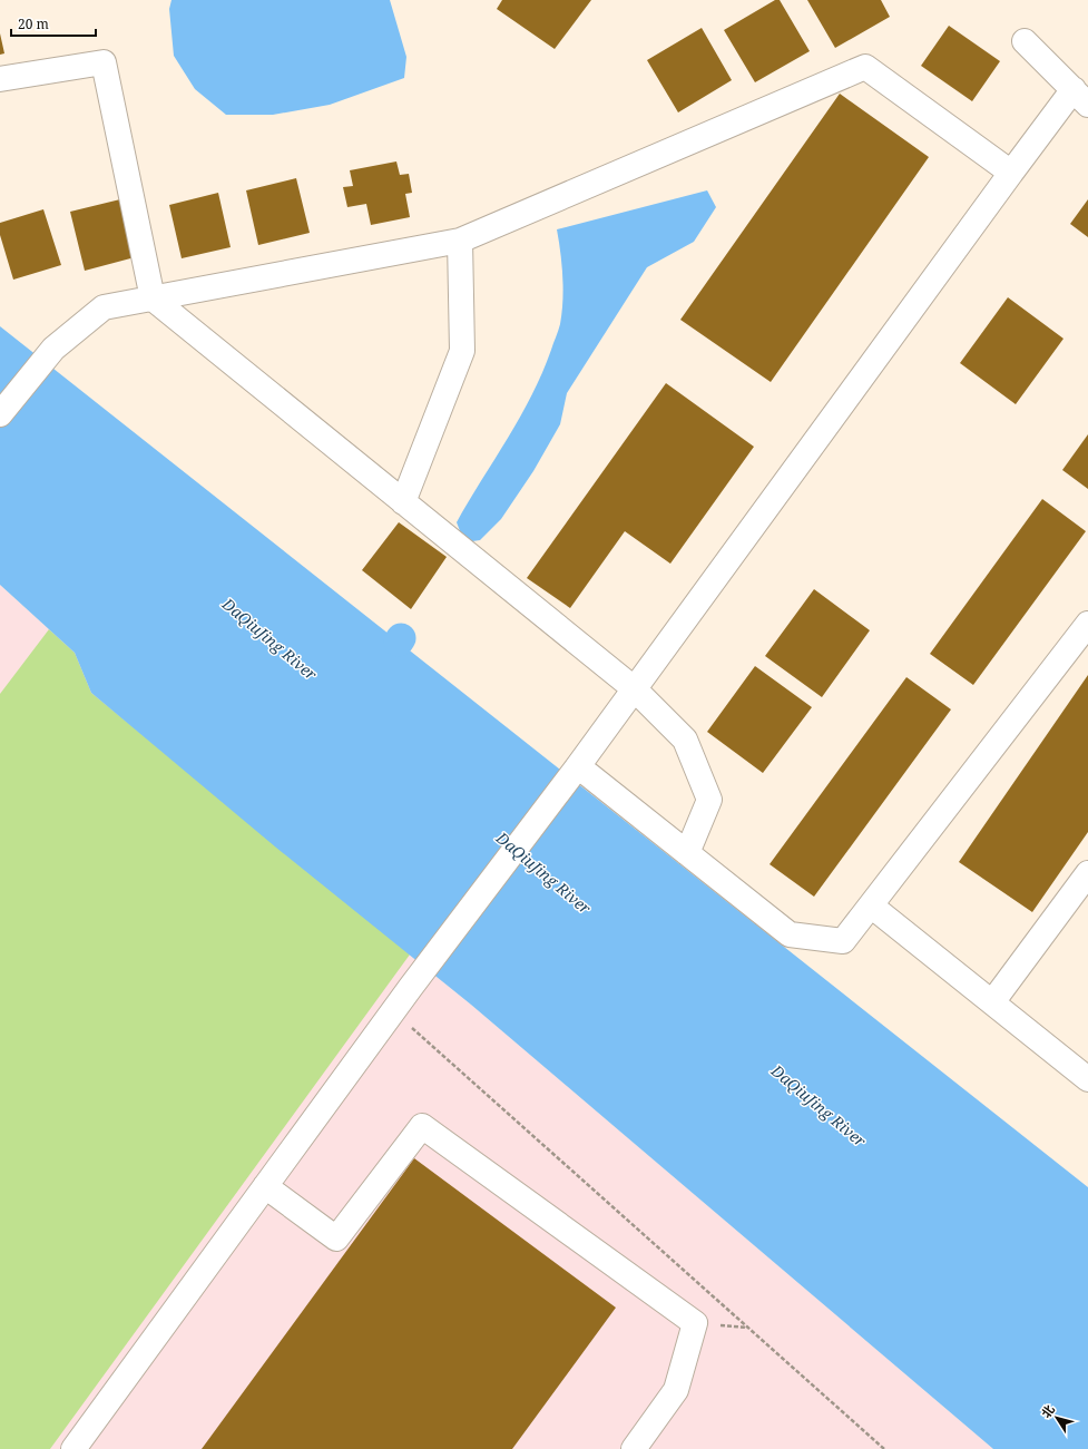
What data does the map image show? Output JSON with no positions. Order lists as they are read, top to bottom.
{
  "water": ["DaQiuJing River"],
  "scale_bar": "20 m",
  "north": "top left"
}
